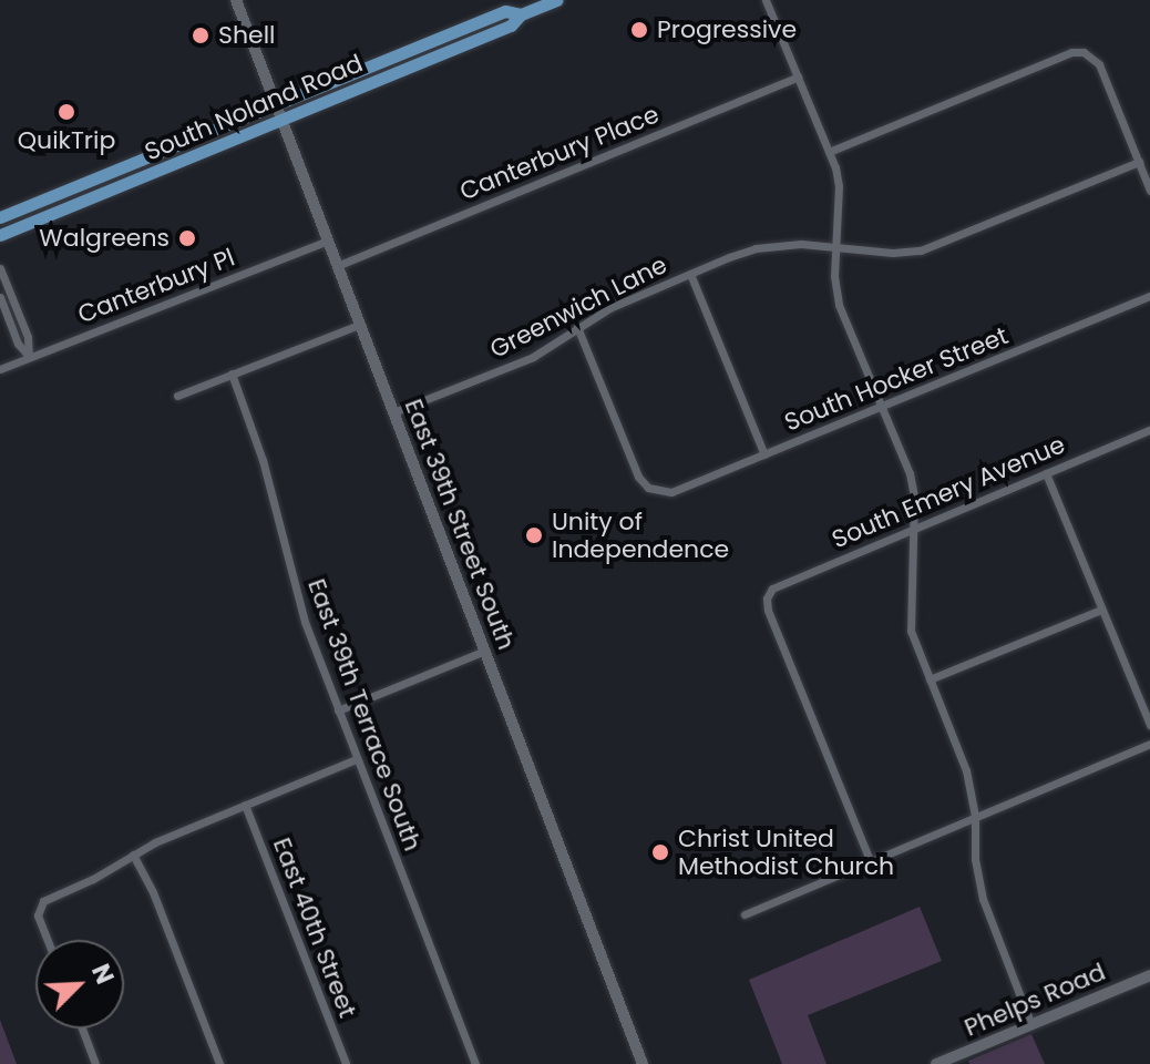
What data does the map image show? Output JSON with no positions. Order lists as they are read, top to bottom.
{
  "streets": {
    "main road": ["South Noland Road", "East 39th Street South", "Phelps Road"],
    "street": [
      "Canterbury Place",
      "Canterbury Pl",
      "Greenwich Lane",
      "South Hocker Street",
      "South Emery Avenue",
      "East 39th Terrace South",
      "East 40th Street"
    ]
  },
  "crossings": [
    ["South Noland Road", "East 39th Street South"],
    ["Canterbury Place", "East 39th Street South"],
    ["Canterbury Pl", "East 39th Street South"],
    ["Greenwich Lane", "South Hocker Street"],
    ["Greenwich Lane", "East 39th Street South"]
  ],
  "places": [
    "Progressive",
    "Shell",
    "QuikTrip",
    "Walgreens",
    "Unity of Independence",
    "Christ United Methodist Church"
  ],
  "north": "top right"
}
